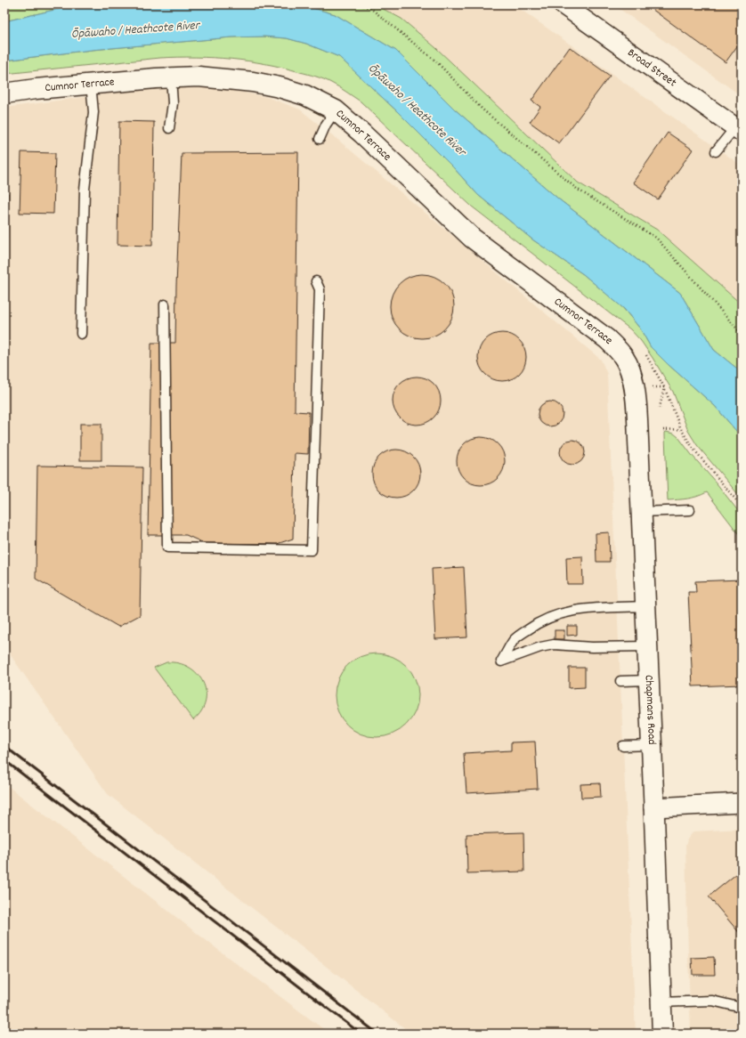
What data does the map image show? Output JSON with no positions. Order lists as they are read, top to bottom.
{
  "streets": {
    "street": ["Broad Street", "Cumnor Terrace", "Chapmans Road"]
  },
  "crossings": [
    ["Cumnor Terrace", "Chapmans Road"]
  ],
  "water": ["Ōpāwaho / Heathcote River"]
}
